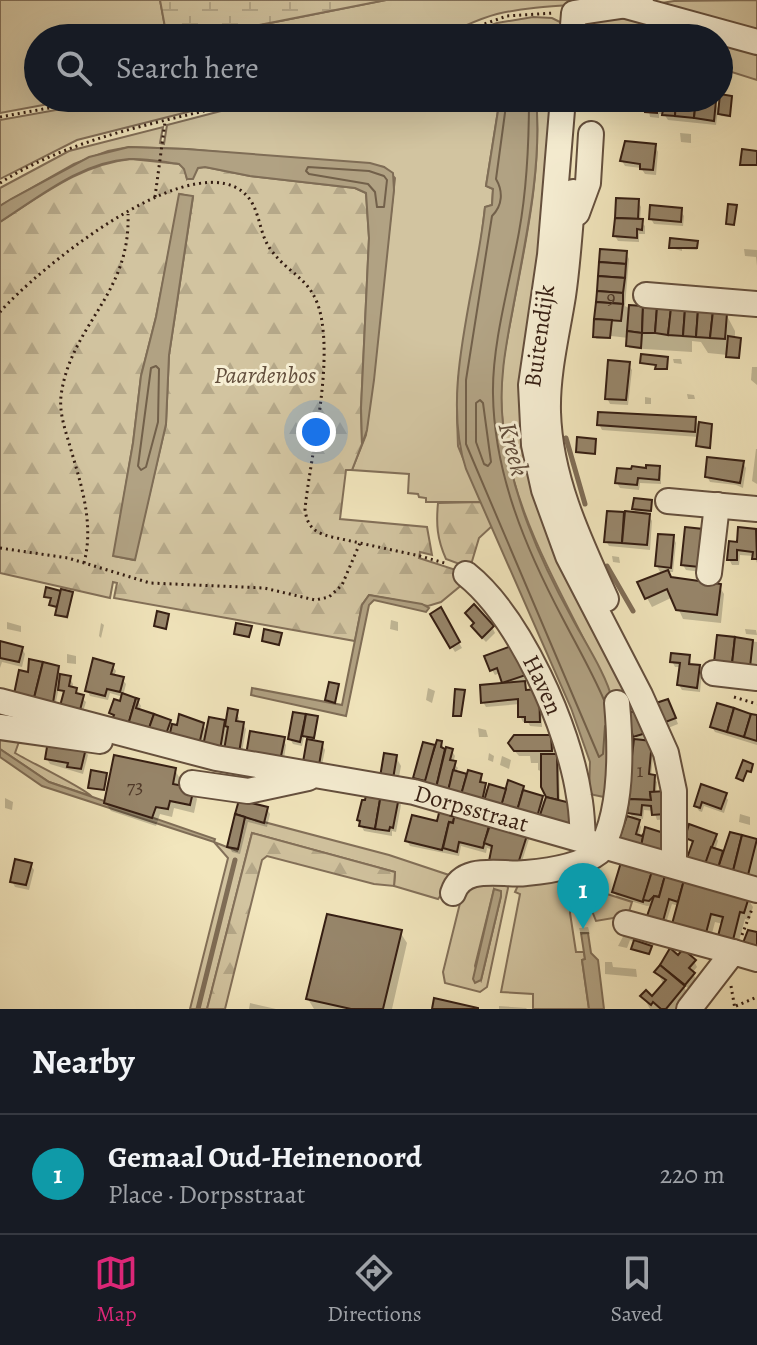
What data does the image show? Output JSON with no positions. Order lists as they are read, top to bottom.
{
  "streets": {
    "street": ["Buitendijk", "Haven", "Dorpsstraat"]
  },
  "crossings": [
    ["Buitendijk", "Dorpsstraat"],
    ["Haven", "Dorpsstraat"]
  ],
  "water": ["Kreek"],
  "parks": ["Paardenbos"],
  "house_numbers": ["9", "1", "73"],
  "page": {
    "search": "Search here",
    "pins": "1",
    "heading": "Nearby",
    "list": [
      {
        "mark": "1",
        "name": "Gemaal Oud-Heinenoord",
        "note": "Place · Dorpsstraat",
        "value": "220 m"
      }
    ],
    "nav": ["Map", "Directions", "Saved"]
  }
}
